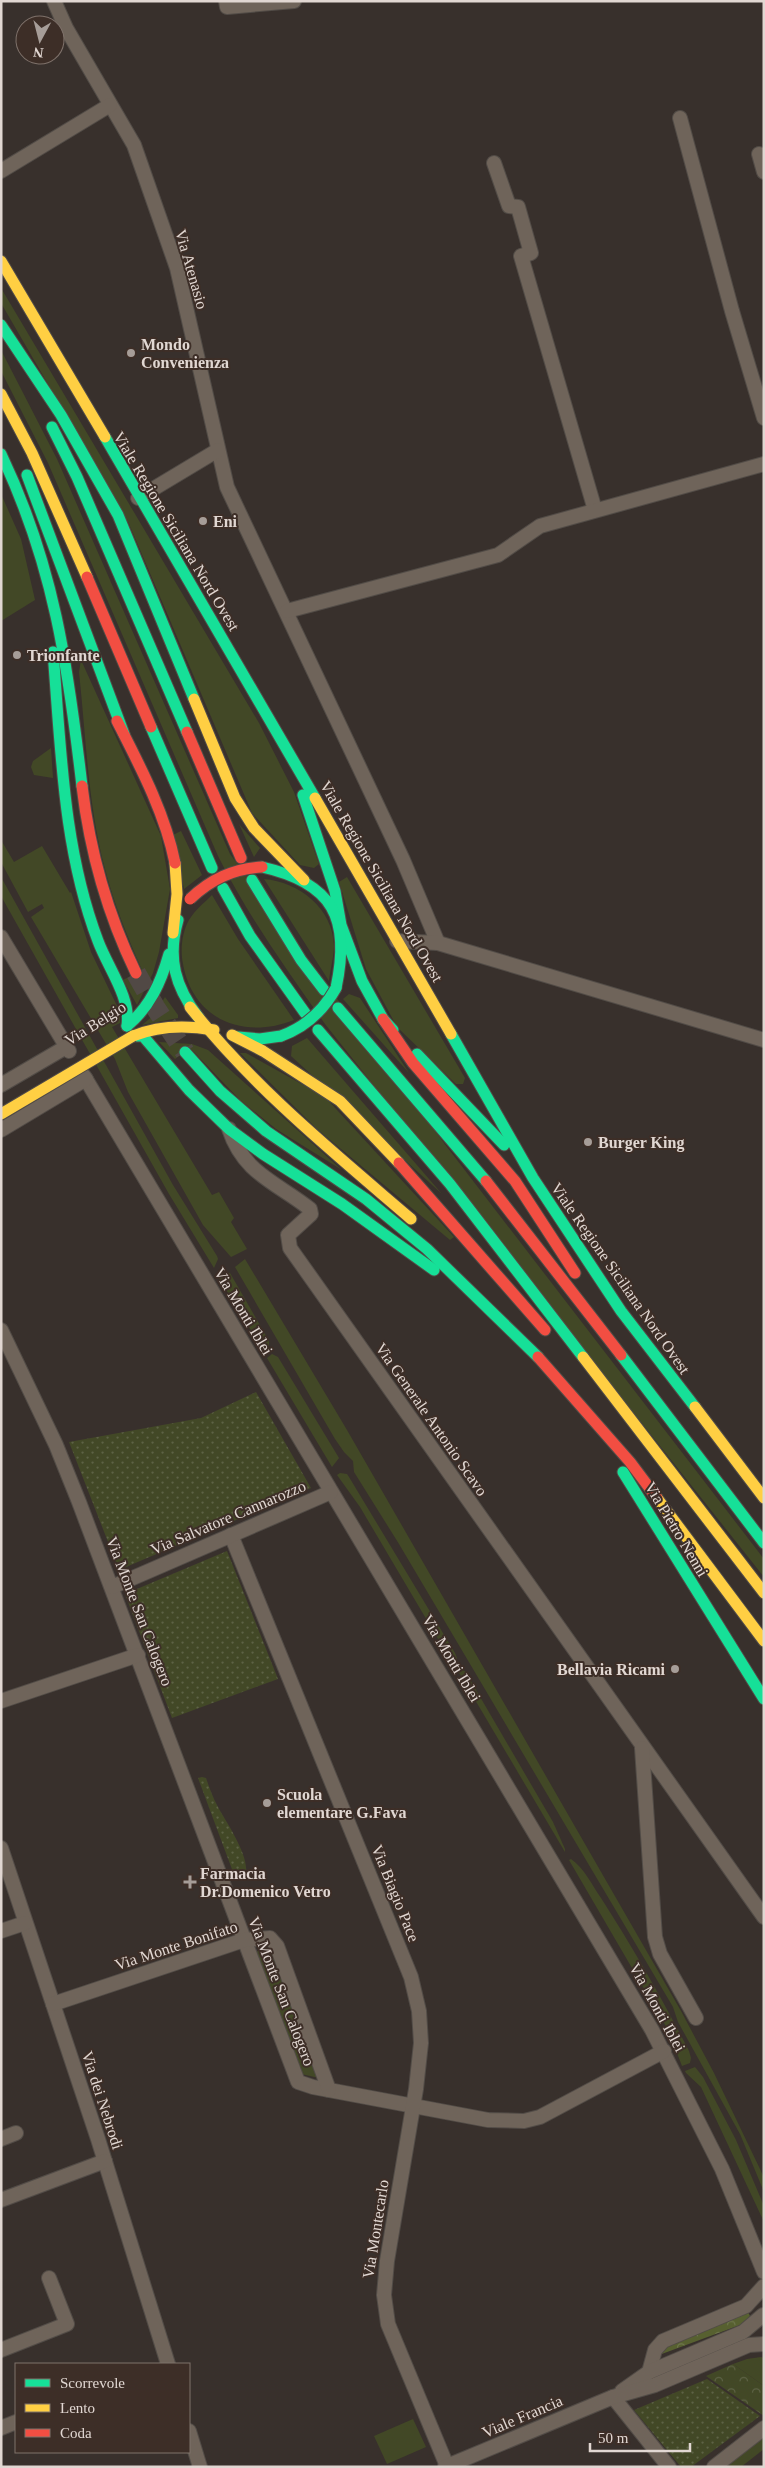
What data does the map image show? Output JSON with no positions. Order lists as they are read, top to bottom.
{
  "streets": {
    "street": [
      "Via Atenasio",
      "Viale Regione Siciliana Nord Ovest",
      "Via Belgio",
      "Via Monti Iblei",
      "Via Generale Antonio Scavo",
      "Via Salvatore Cannarozzo",
      "Via Pietro Nenni",
      "Via Monte San Calogero",
      "Via Biagio Pace",
      "Via Monte Bonifato",
      "Via dei Nebrodi",
      "Via Montecarlo",
      "Viale Francia"
    ]
  },
  "crossings": [
    ["Via Monti Iblei", "Via Salvatore Cannarozzo"],
    ["Via Monti Iblei", "Via Monte San Calogero"],
    ["Via Salvatore Cannarozzo", "Via Monte San Calogero"],
    ["Via Salvatore Cannarozzo", "Via Biagio Pace"],
    ["Via Monte San Calogero", "Via Biagio Pace"],
    ["Via Monte San Calogero", "Via Monte Bonifato"],
    ["Via Monte San Calogero", "Via Montecarlo"],
    ["Via Biagio Pace", "Via Montecarlo"],
    ["Via Monte Bonifato", "Via dei Nebrodi"],
    ["Via Montecarlo", "Viale Francia"]
  ],
  "places": {
    "other": [
      "Mondo Convenienza",
      "Eni",
      "Trionfante",
      "Burger King",
      "Bellavia Ricami",
      "Scuola elementare G.Fava"
    ],
    "health": ["Farmacia Dr.Domenico Vetro"]
  },
  "legend": ["Scorrevole", "Lento", "Coda"],
  "scale_bar": "50 m",
  "north": "bottom"
}
